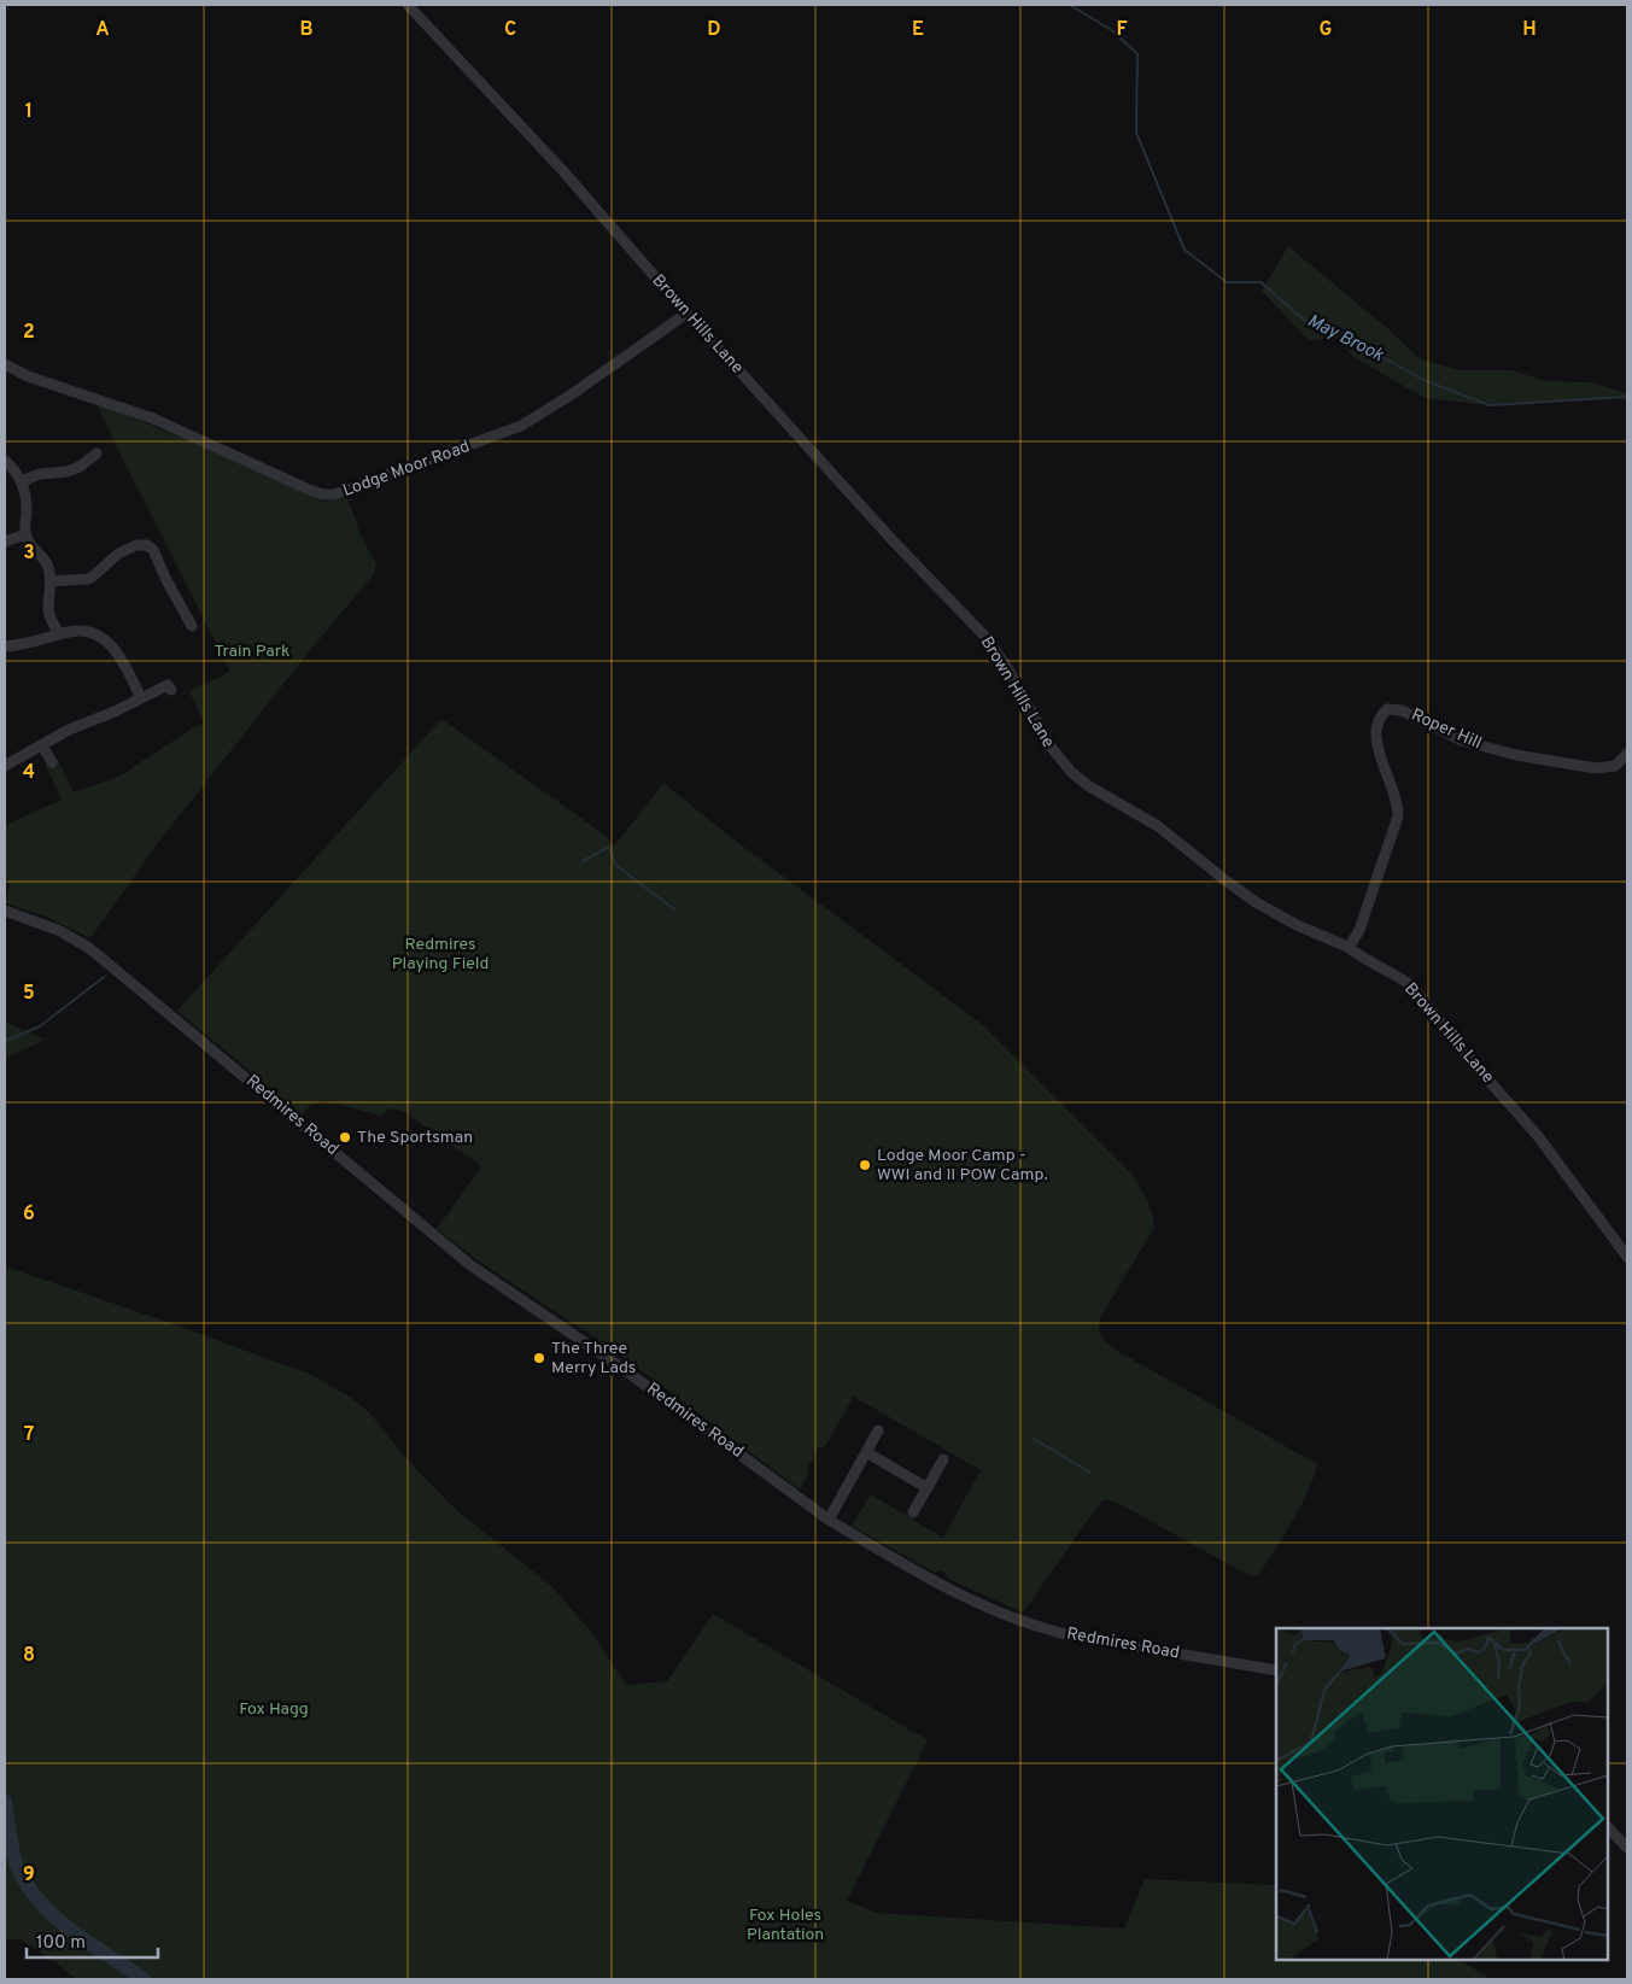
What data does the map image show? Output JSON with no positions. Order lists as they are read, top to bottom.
{
  "streets": {
    "street": [
      "Brown Hills Lane",
      "Lodge Moor Road",
      "Roper Hill",
      "Redmires Road"
    ]
  },
  "crossings": [
    ["Brown Hills Lane", "Lodge Moor Road"],
    ["Brown Hills Lane", "Roper Hill"]
  ],
  "water": ["May Brook"],
  "parks": [
    "Train Park",
    "Redmires Playing Field",
    "Fox Hagg",
    "Fox Holes Plantation"
  ],
  "places": ["The Sportsman", "Lodge Moor Camp - WWI and II POW Camp.", "The Three Merry Lads"],
  "scale_bar": "100 m",
  "grid": {
    "columns": [
      "A",
      "B",
      "C",
      "D",
      "E",
      "F",
      "G",
      "H"
    ],
    "rows": [
      "1",
      "2",
      "3",
      "4",
      "5",
      "6",
      "7",
      "8",
      "9"
    ]
  }
}
